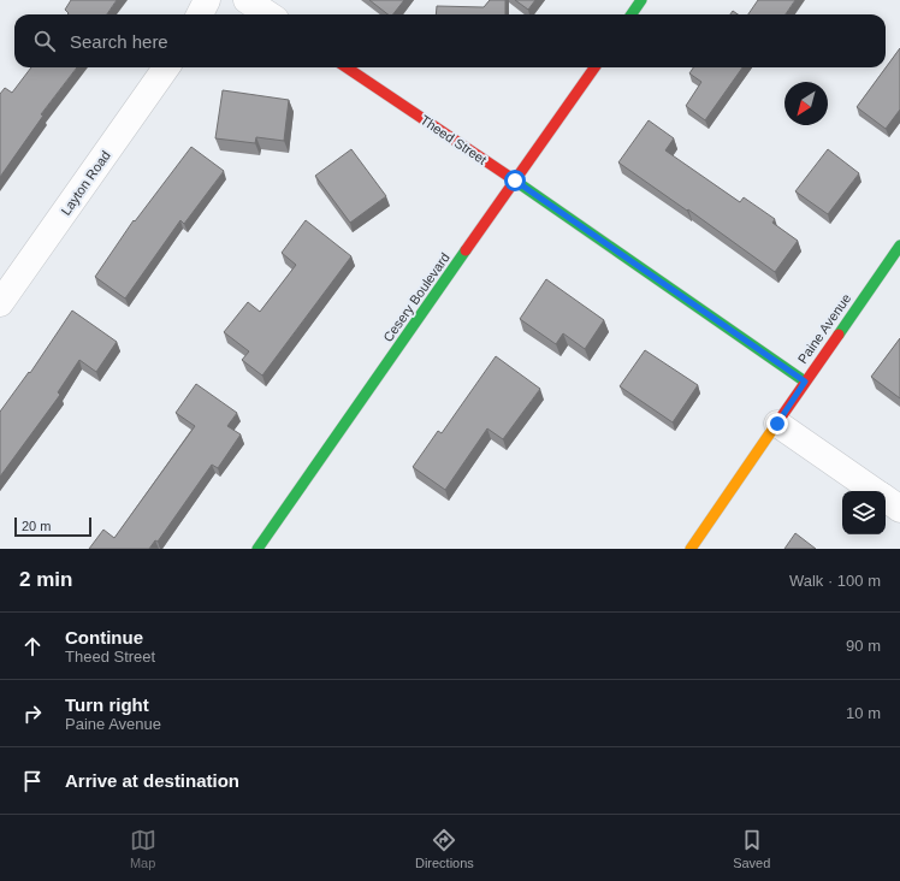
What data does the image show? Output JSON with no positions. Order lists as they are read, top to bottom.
{
  "streets": {
    "street": [
      "Theed Street",
      "Layton Road",
      "Cesery Boulevard",
      "Paine Avenue"
    ]
  },
  "crossings": [
    ["Theed Street", "Cesery Boulevard"],
    ["Theed Street", "Paine Avenue"]
  ],
  "scale_bar": "20 m",
  "north": "bottom left",
  "page": {
    "search": "Search here",
    "scale": "20 m",
    "heading": ["2 min", "Walk · 100 m"],
    "list": [
      ["Continue", "Theed Street", "90 m"],
      ["Turn right", "Paine Avenue", "10 m"],
      "Arrive at destination"
    ],
    "nav": ["Map", "Directions", "Saved"]
  }
}
